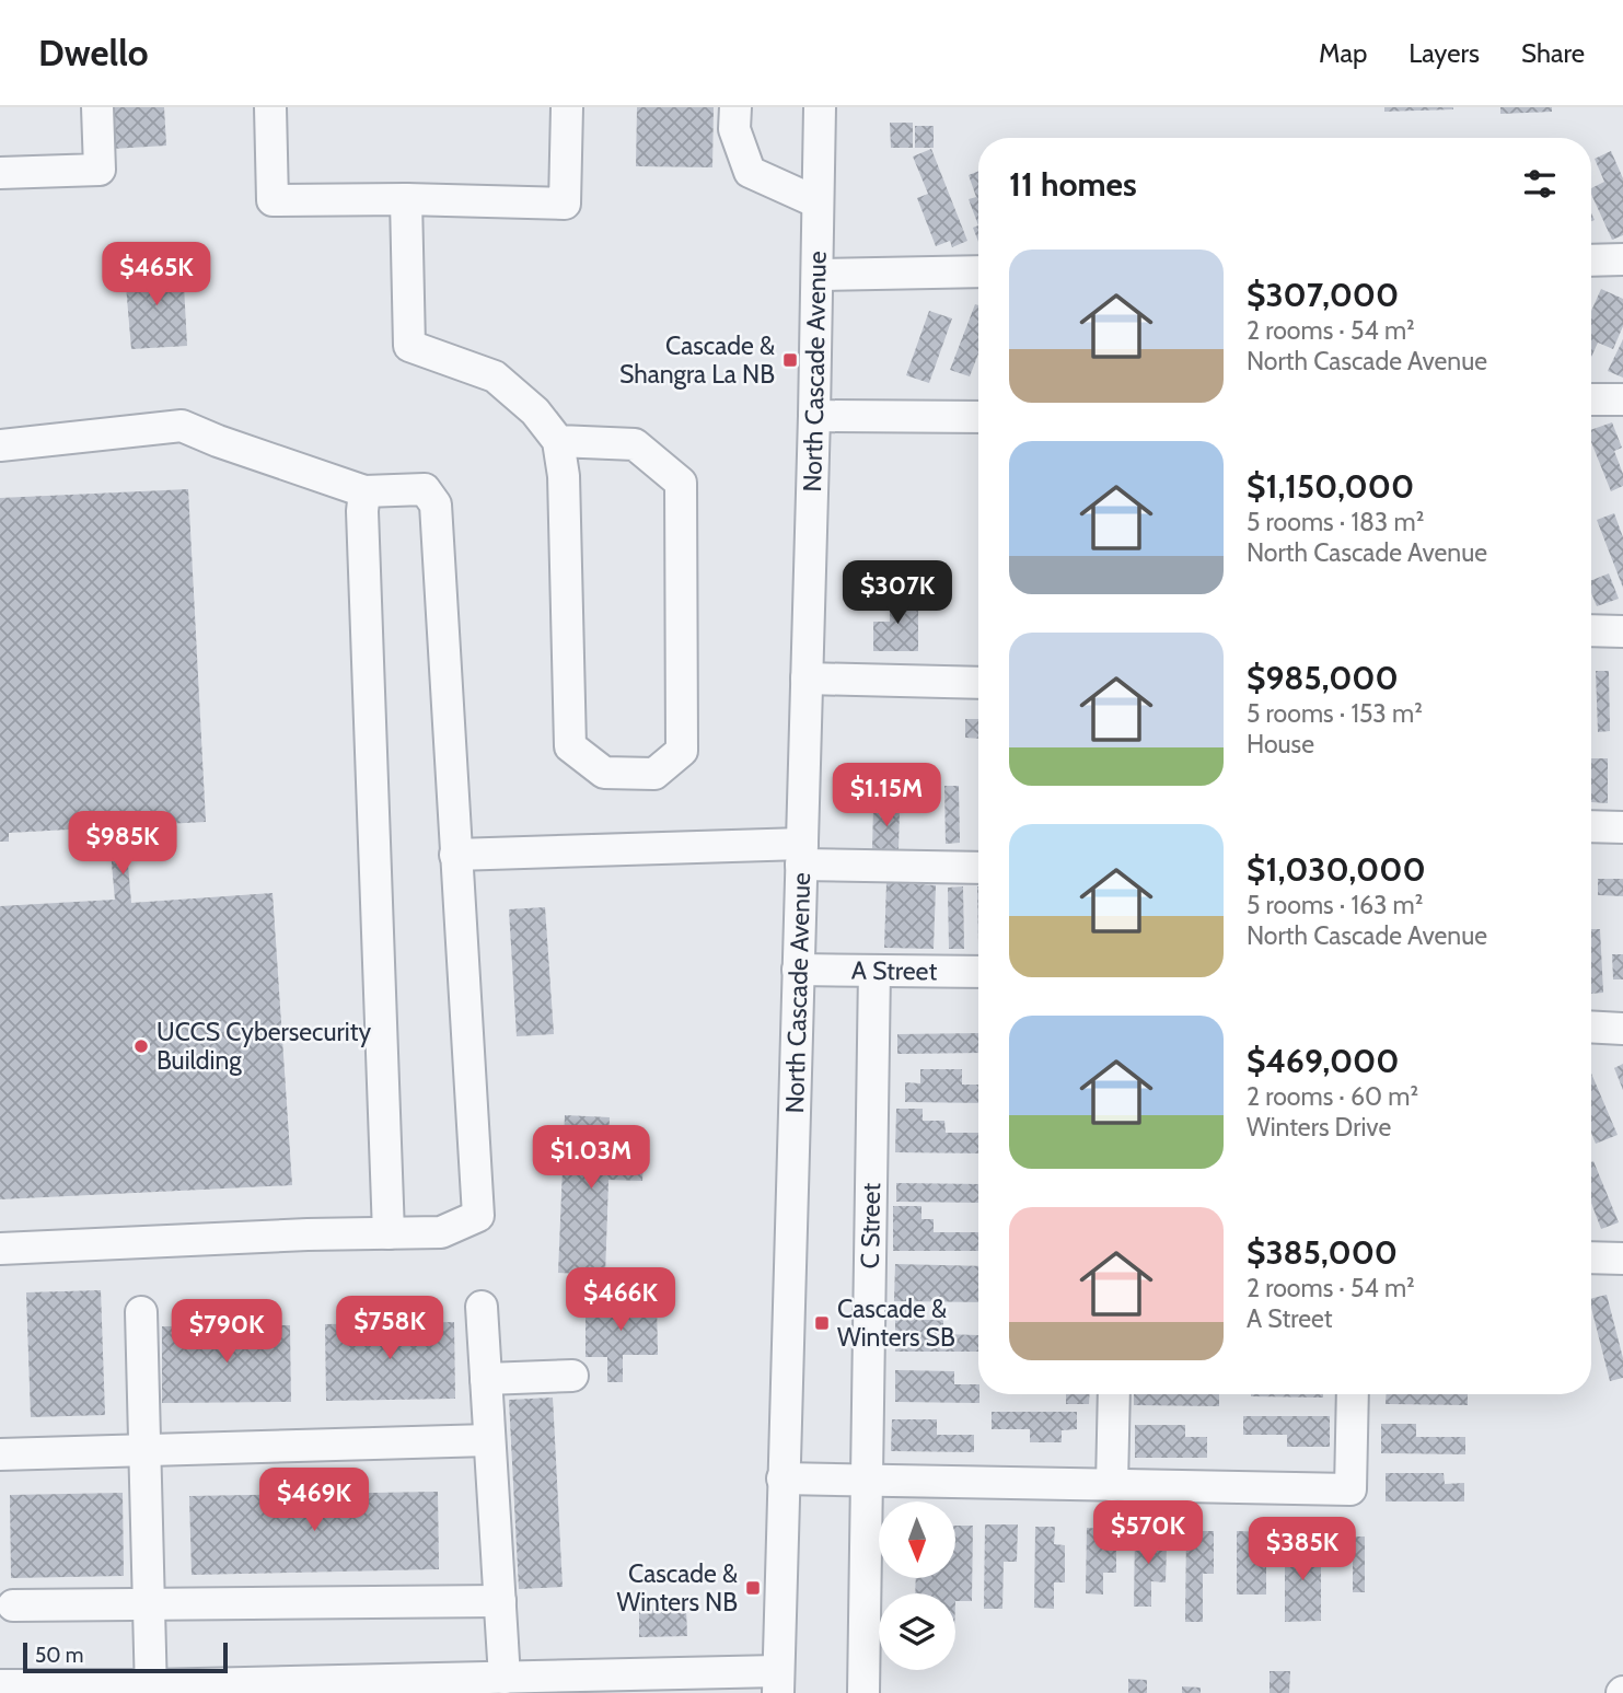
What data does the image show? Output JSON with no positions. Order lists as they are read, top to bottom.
{
  "streets": {
    "street": ["North Cascade Avenue", "A Street", "C Street"]
  },
  "crossings": [
    ["North Cascade Avenue", "A Street"],
    ["A Street", "C Street"]
  ],
  "places": {
    "transit": ["Cascade & Shangra La NB", "Cascade & Winters SB", "Cascade & Winters NB"],
    "other": ["UCCS Cybersecurity Building"]
  },
  "scale_bar": "50 m",
  "north": "bottom",
  "page": {
    "header": "Dwello",
    "nav": ["Map", "Layers", "Share"],
    "heading": "11 homes",
    "list": [
      {
        "name": "$307,000",
        "note": "2 rooms · 54 m² · North Cascade Avenue"
      },
      {
        "name": "$1,150,000",
        "note": "5 rooms · 183 m² · North Cascade Avenue"
      },
      {
        "name": "$985,000",
        "note": "5 rooms · 153 m² · House"
      },
      {
        "name": "$1,030,000",
        "note": "5 rooms · 163 m² · North Cascade Avenue"
      },
      {
        "name": "$469,000",
        "note": "2 rooms · 60 m² · Winters Drive"
      },
      {
        "name": "$385,000",
        "note": "2 rooms · 54 m² · A Street"
      }
    ],
    "price": [
      "$465K",
      "$307K",
      "$1.15M",
      "$985K",
      "$1.03M",
      "$466K",
      "$758K",
      "$790K",
      "$469K",
      "$570K",
      "$385K"
    ],
    "scale": "50 m"
  }
}
